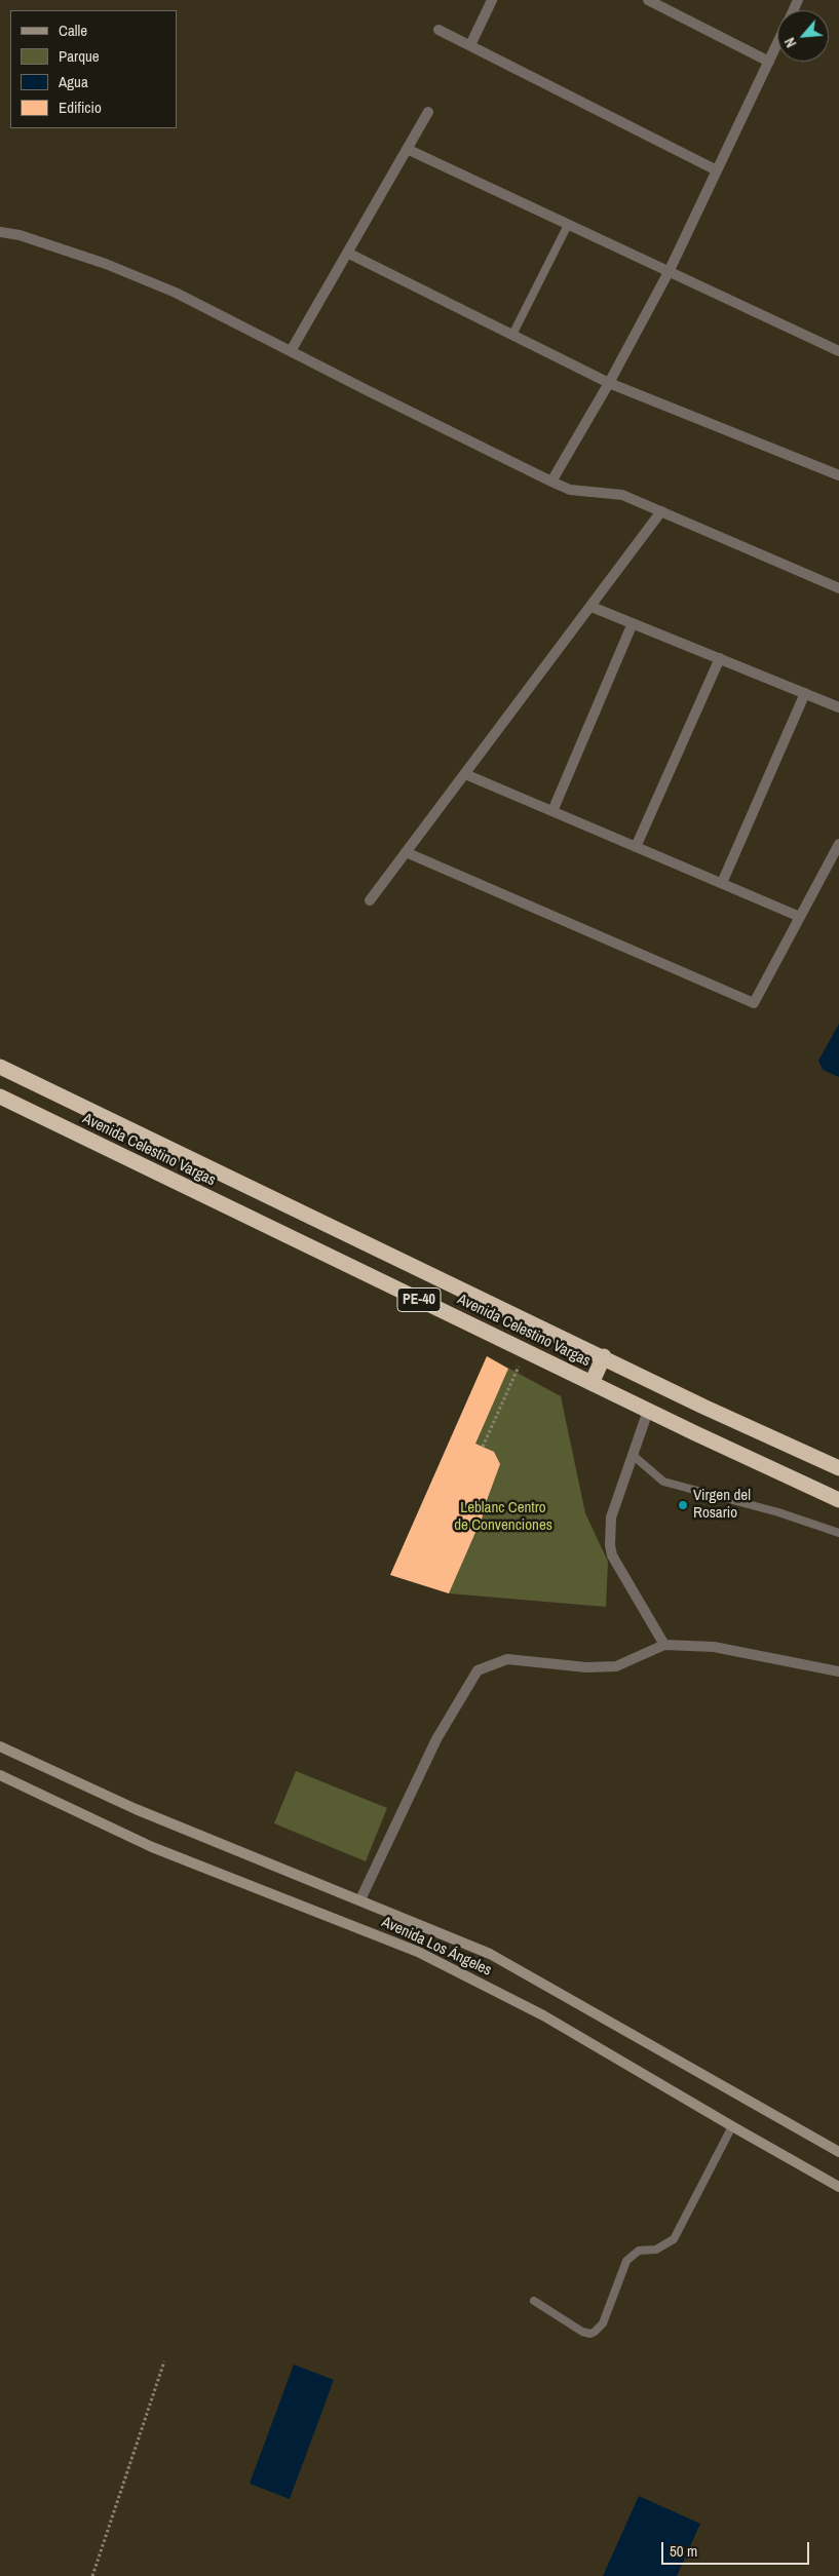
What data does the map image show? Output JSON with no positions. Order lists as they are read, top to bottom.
{
  "streets": {
    "highway": ["Avenida Celestino Vargas", "PE-40"],
    "main road": ["Avenida Los Ángeles"]
  },
  "parks": ["Leblanc Centro de Convenciones"],
  "places": ["Virgen del Rosario"],
  "legend": [
    "Calle",
    "Parque",
    "Agua",
    "Edificio"
  ],
  "scale_bar": "50 m",
  "north": "bottom left"
}
